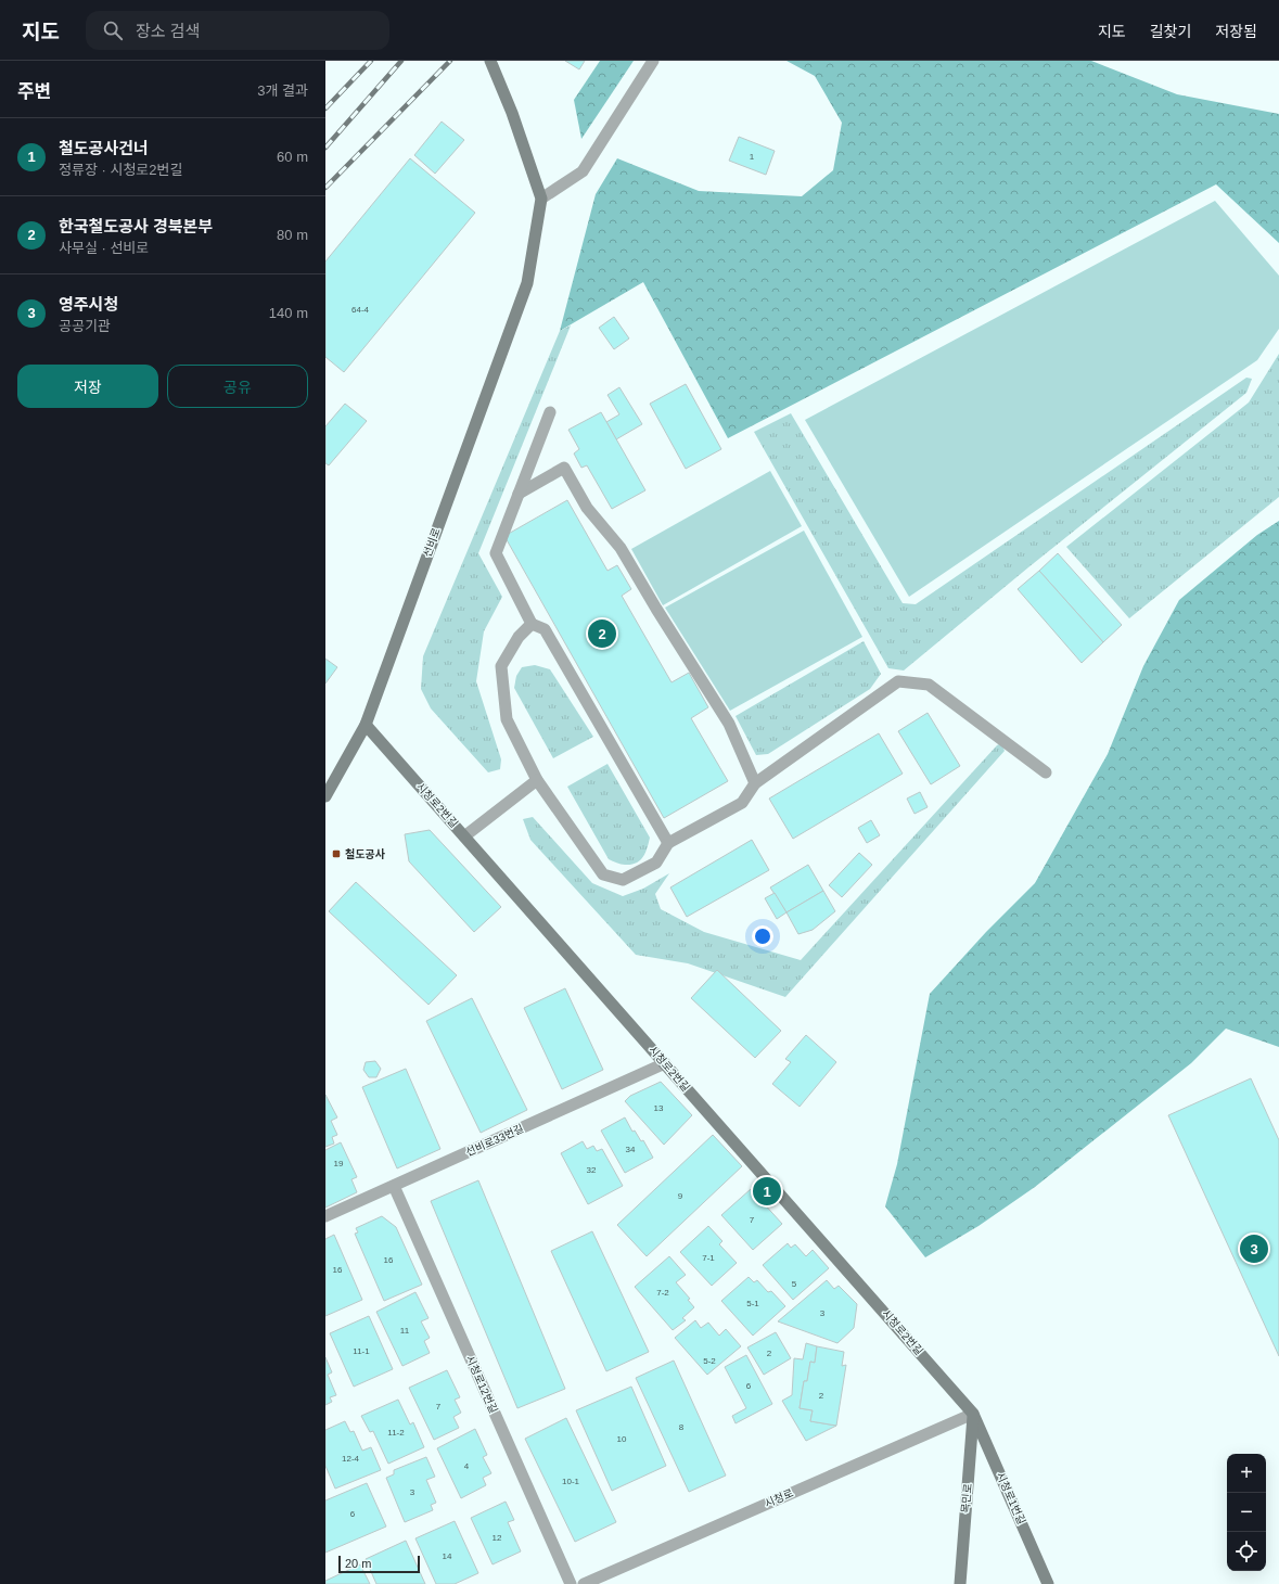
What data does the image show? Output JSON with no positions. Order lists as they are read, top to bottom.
{
  "streets": {
    "main road": [
      "선비로",
      "시청로2번길",
      "목민로",
      "시청로1번길"
    ],
    "street": ["선비로33번길", "시청로12번길", "시청로"]
  },
  "crossings": [
    ["선비로", "시청로2번길"],
    ["시청로2번길", "선비로33번길"],
    ["시청로2번길", "시청로"],
    ["시청로2번길", "목민로"],
    ["시청로2번길", "시청로1번길"],
    ["선비로33번길", "시청로12번길"],
    ["시청로", "목민로"],
    ["시청로", "시청로1번길"],
    ["목민로", "시청로1번길"]
  ],
  "places": {
    "transit": ["철도공사"]
  },
  "house_numbers": [
    "1",
    "64-4",
    "13",
    "34",
    "19",
    "32",
    "9",
    "7",
    "7-1",
    "16",
    "16",
    "5",
    "7-2",
    "5-1",
    "3",
    "11",
    "11-1",
    "2",
    "5-2",
    "6",
    "2",
    "7",
    "8",
    "11-2",
    "10",
    "12-4",
    "4",
    "10-1",
    "3",
    "6",
    "12",
    "14"
  ],
  "scale_bar": "20 m",
  "page": {
    "header": "지도",
    "search": "장소 검색",
    "nav": ["지도", "길찾기", "저장됨"],
    "heading": ["주변", "3개 결과"],
    "list": [
      {
        "mark": "1",
        "name": "철도공사건너",
        "note": "정류장 · 시청로2번길",
        "value": "60 m"
      },
      {
        "mark": "2",
        "name": "한국철도공사 경북본부",
        "note": "사무실 · 선비로",
        "value": "80 m"
      },
      {
        "mark": "3",
        "name": "영주시청",
        "note": "공공기관",
        "value": "140 m"
      }
    ],
    "buttons": ["저장", "공유"],
    "pins": ["2", "1", "3"],
    "map_buttons": ["+", "−"],
    "scale": "20 m"
  }
}
